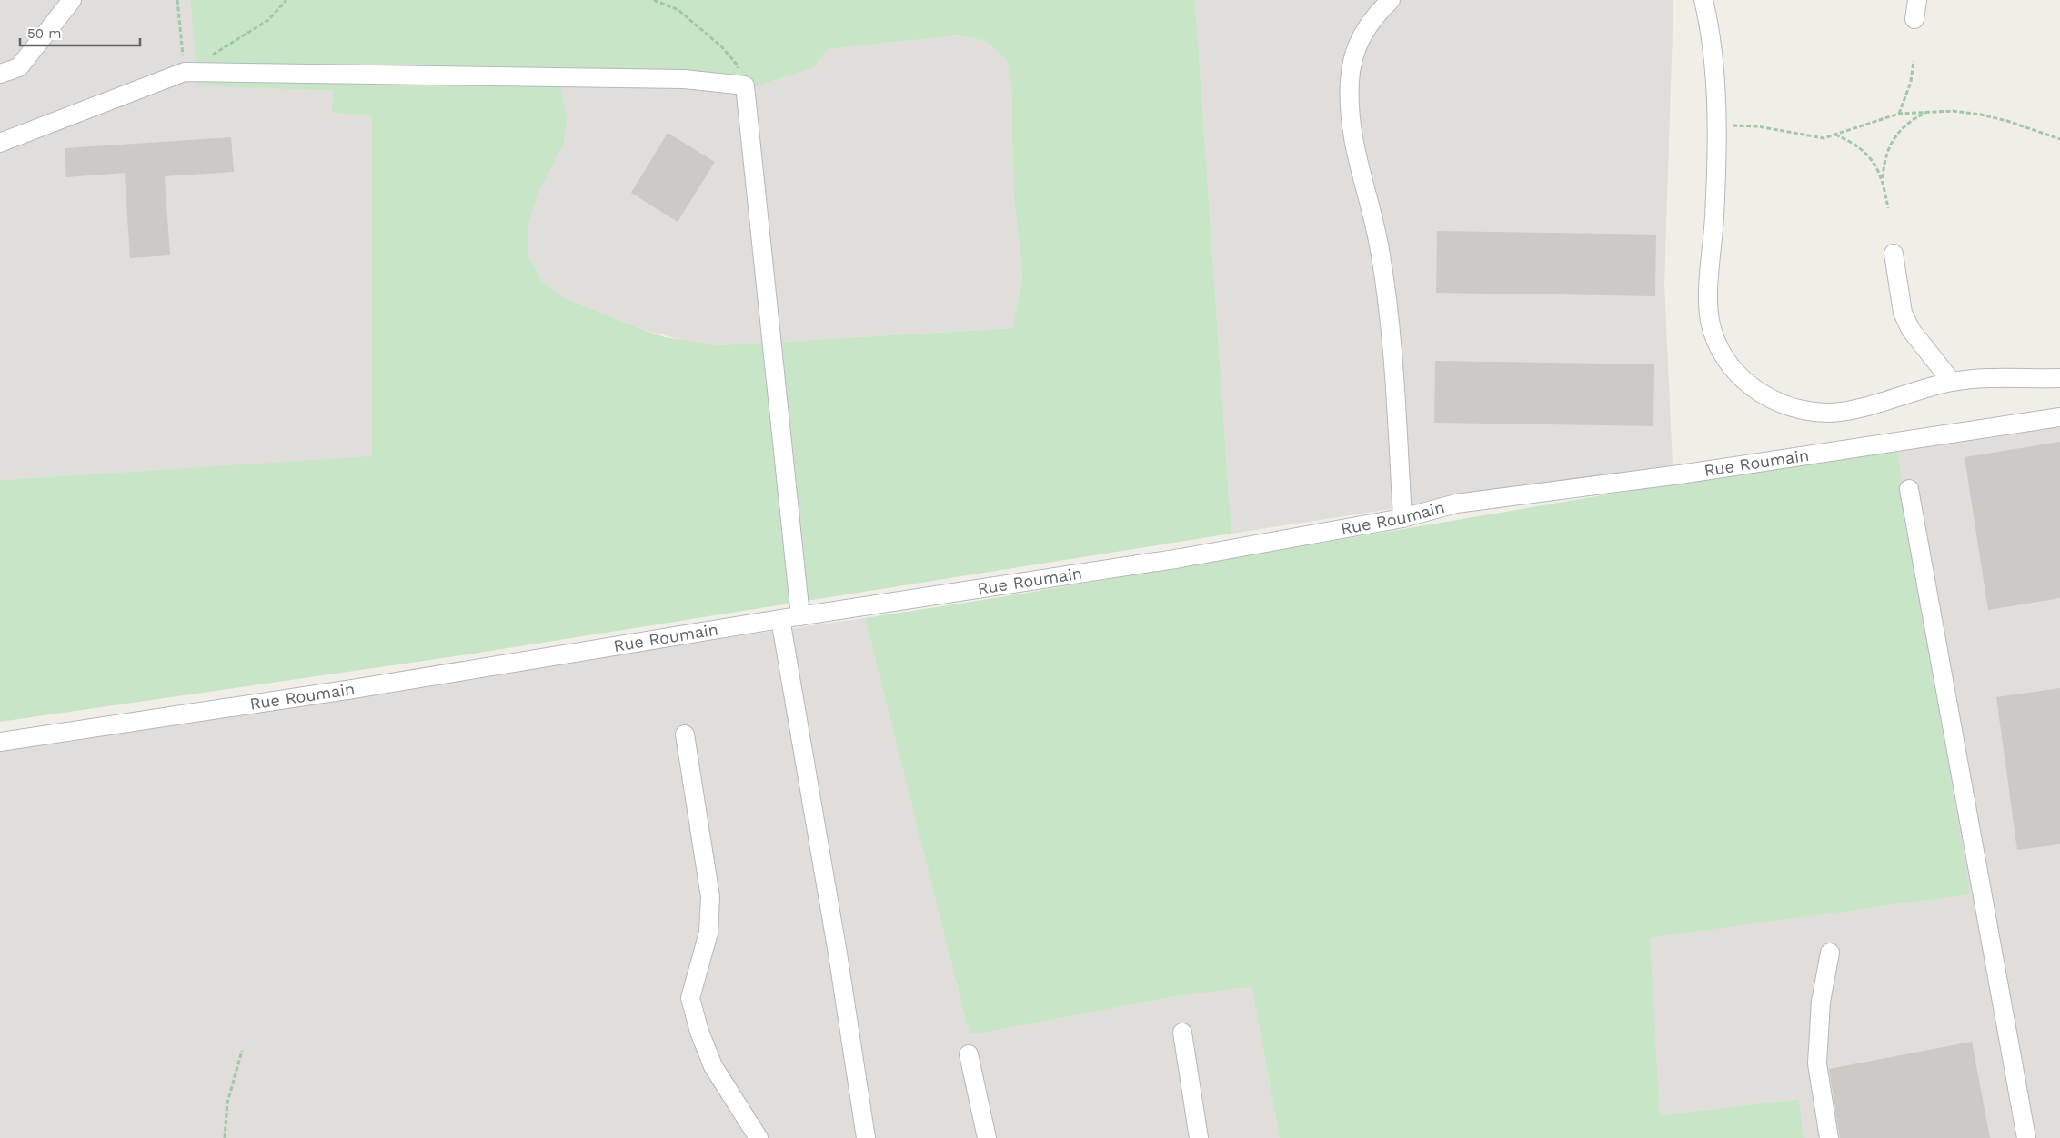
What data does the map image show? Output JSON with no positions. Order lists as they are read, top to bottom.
{
  "streets": {
    "street": ["Rue Roumain"]
  },
  "scale_bar": "50 m"
}
